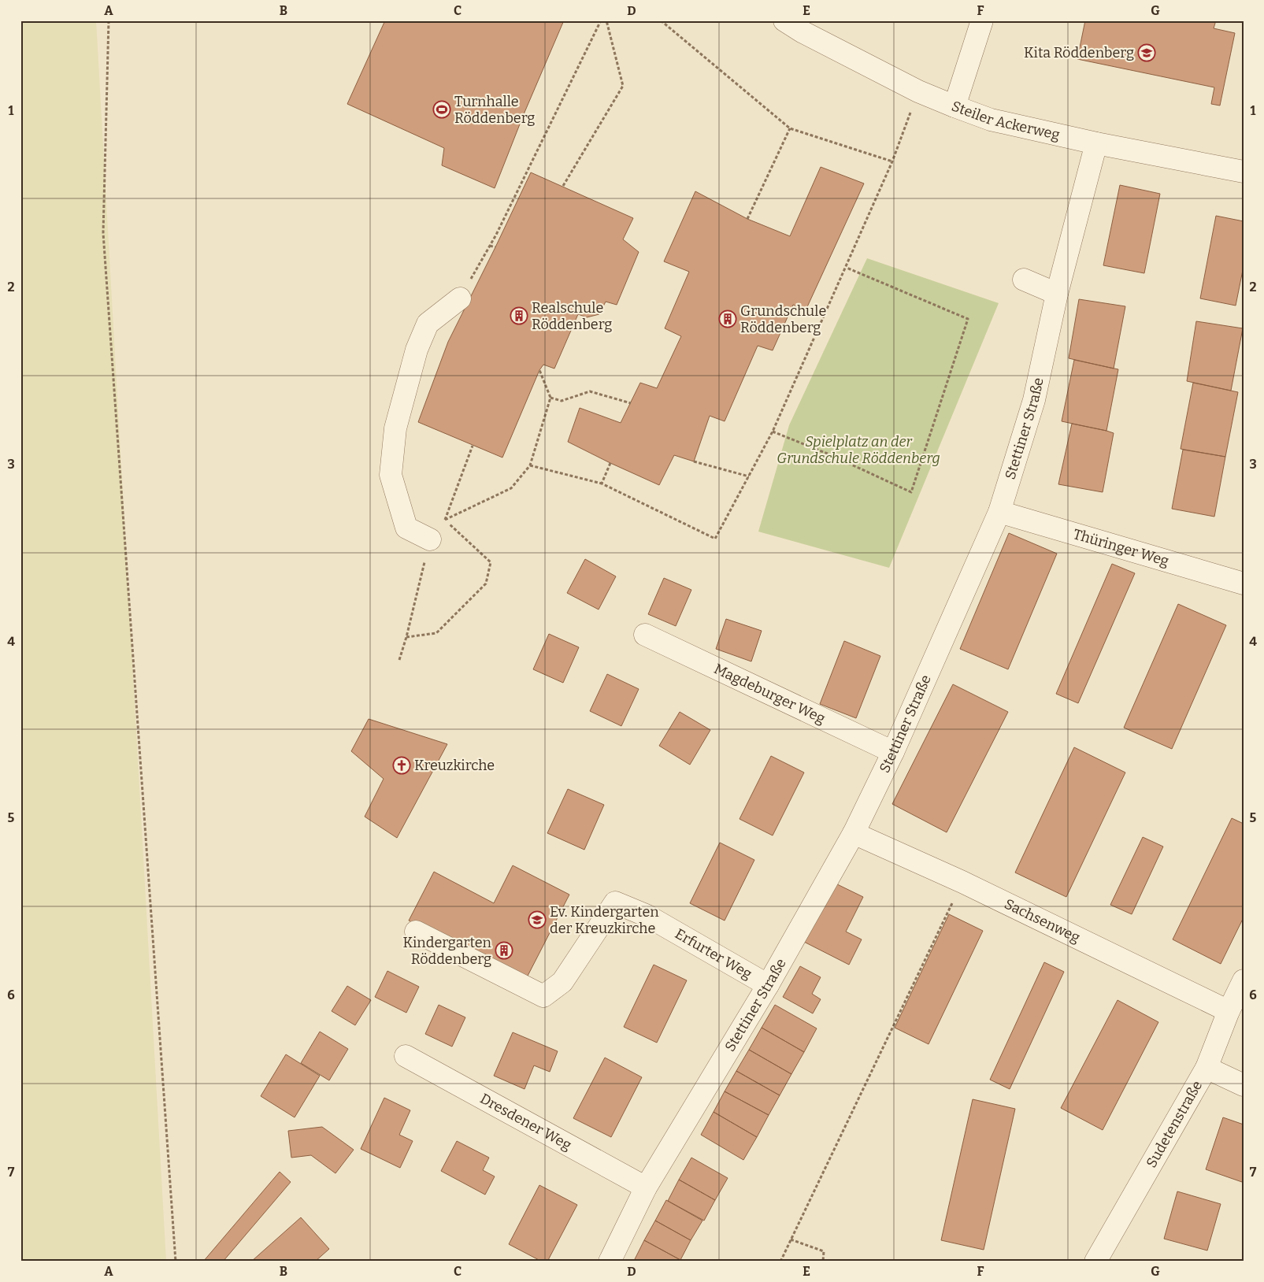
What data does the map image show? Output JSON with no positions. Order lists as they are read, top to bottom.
{
  "streets": {
    "street": [
      "Steiler Ackerweg",
      "Stettiner Straße",
      "Thüringer Weg",
      "Magdeburger Weg",
      "Sachsenweg",
      "Erfurter Weg",
      "Dresdener Weg",
      "Sudetenstraße"
    ]
  },
  "crossings": [
    ["Steiler Ackerweg", "Stettiner Straße"],
    ["Stettiner Straße", "Thüringer Weg"],
    ["Stettiner Straße", "Magdeburger Weg"],
    ["Stettiner Straße", "Sachsenweg"],
    ["Stettiner Straße", "Erfurter Weg"],
    ["Stettiner Straße", "Dresdener Weg"],
    ["Sachsenweg", "Sudetenstraße"]
  ],
  "parks": ["Spielplatz an der Grundschule Röddenberg"],
  "places": {
    "school or university": ["Kita Röddenberg", "Ev. Kindergarten der Kreuzkirche"],
    "sports": ["Turnhalle Röddenberg"],
    "building": ["Realschule Röddenberg", "Grundschule Röddenberg", "Kindergarten Röddenberg"],
    "church": ["Kreuzkirche"]
  },
  "grid": {
    "columns": [
      "A",
      "B",
      "C",
      "D",
      "E",
      "F",
      "G"
    ],
    "rows": [
      "1",
      "2",
      "3",
      "4",
      "5",
      "6",
      "7"
    ]
  }
}
